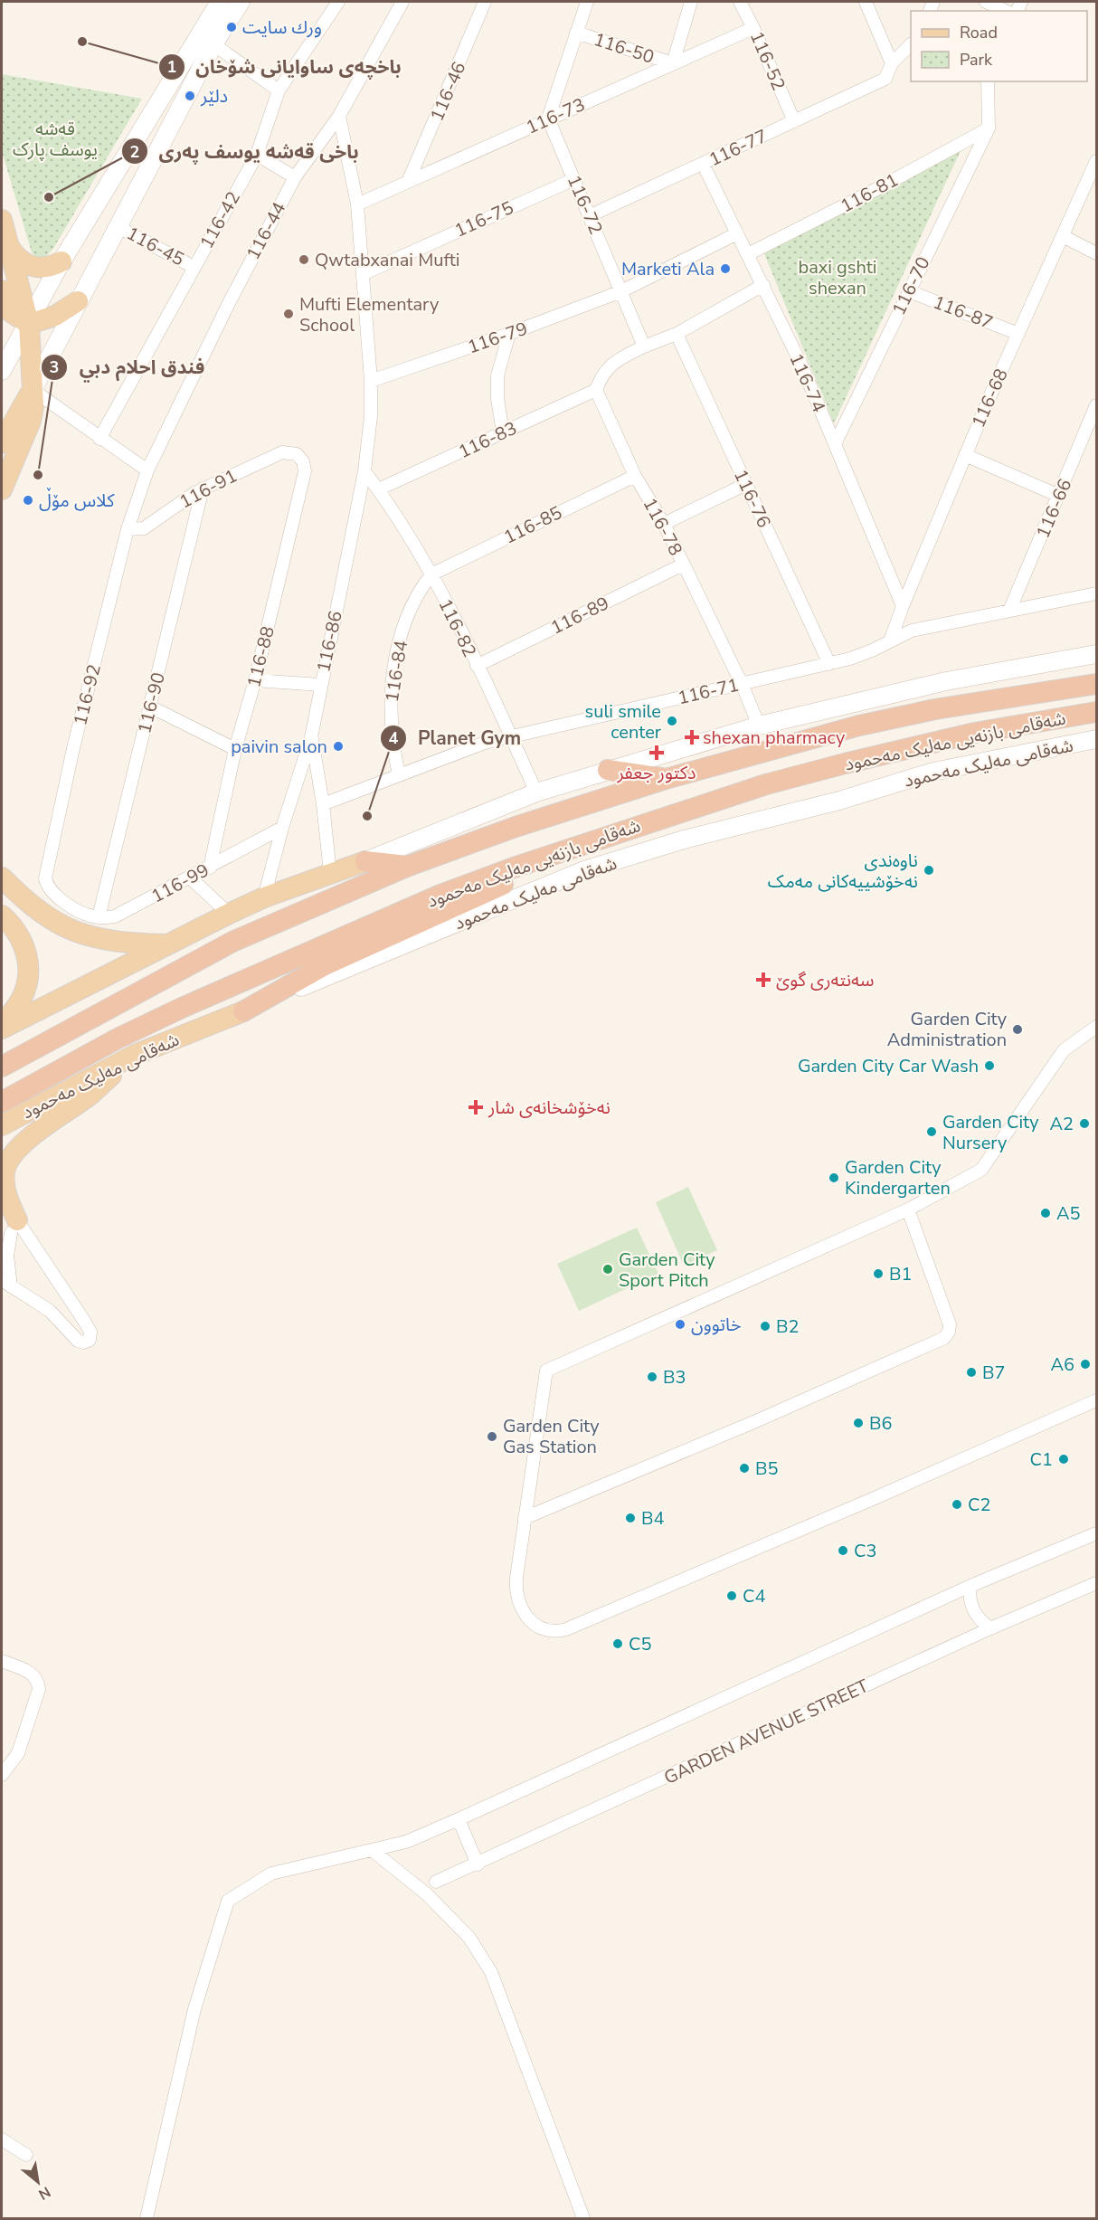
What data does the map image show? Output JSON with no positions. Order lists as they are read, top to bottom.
{
  "streets": {
    "highway": ["شەقامی بازنەیی مەلیک مەحمود"],
    "main road": ["شەقامی مەلیک مەحمود"],
    "street": [
      "116-50",
      "116-52",
      "116-46",
      "116-73",
      "116-77",
      "116-81",
      "116-72",
      "116-75",
      "116-42",
      "116-44",
      "116-45",
      "116-70",
      "116-87",
      "116-79",
      "116-74",
      "116-68",
      "116-83",
      "116-91",
      "116-76",
      "116-66",
      "116-85",
      "116-78",
      "116-89",
      "116-82",
      "116-86",
      "116-88",
      "116-84",
      "116-71",
      "116-92",
      "116-90",
      "116-99",
      "GARDEN AVENUE STREET"
    ]
  },
  "crossings": [
    ["116-50", "116-73"],
    ["116-52", "116-73"],
    ["116-52", "116-77"],
    ["116-46", "116-73"],
    ["116-73", "116-72"],
    ["116-73", "116-86"],
    ["116-77", "116-72"],
    ["116-77", "116-74"],
    ["116-81", "116-70"],
    ["116-81", "116-74"],
    ["116-72", "116-75"],
    ["116-72", "116-79"],
    ["116-75", "116-86"],
    ["116-42", "116-45"],
    ["116-44", "116-86"],
    ["116-44", "116-92"],
    ["116-70", "116-87"],
    ["116-70", "116-74"],
    ["116-87", "116-68"],
    ["116-79", "116-74"],
    ["116-79", "116-86"],
    ["116-74", "116-68"],
    ["116-68", "116-71"],
    ["116-83", "116-78"],
    ["116-83", "116-82"],
    ["116-91", "116-88"],
    ["116-91", "116-92"],
    ["116-91", "116-90"],
    ["116-76", "116-71"],
    ["116-66", "116-71"],
    ["116-85", "116-78"],
    ["116-85", "116-82"],
    ["116-85", "116-84"],
    ["116-78", "116-89"],
    ["116-78", "116-71"],
    ["116-89", "116-82"],
    ["116-82", "116-86"],
    ["116-82", "116-84"],
    ["116-82", "116-71"],
    ["116-86", "116-99"],
    ["116-88", "116-99"],
    ["116-84", "116-71"],
    ["116-92", "116-90"],
    ["116-92", "116-99"],
    ["116-90", "116-99"]
  ],
  "parks": ["قەشە یوسف پارک", "baxi gshti shexan"],
  "places": {
    "other": [
      "ورك سايت",
      "باخچەی ساوایانی شۆخان",
      "دلێر",
      "باخی قەشە یوسف پەری",
      "Qwtabxanai Mufti",
      "Marketi Ala",
      "Mufti Elementary School",
      "فندق احلام دبي",
      "کلاس مۆڵ",
      "suli smile center",
      "paivin salon",
      "Planet Gym",
      "ناوەندی نەخۆشییەکانی مەمک",
      "Garden City Administration",
      "Garden City Car Wash",
      "A2",
      "Garden City Nursery",
      "Garden City Kindergarten",
      "A5",
      "Garden City Sport Pitch",
      "B1",
      "خاتوون",
      "B2",
      "A6",
      "B7",
      "B3",
      "B6",
      "Garden City Gas Station",
      "C1",
      "B5",
      "C2",
      "B4",
      "C3",
      "C4",
      "C5"
    ],
    "health": [
      "shexan pharmacy",
      "دكتور جعفر",
      "سەنتەری گوێ",
      "نەخۆشخانەی شار"
    ]
  },
  "legend": ["Road", "Park"],
  "north": "bottom right"
}
